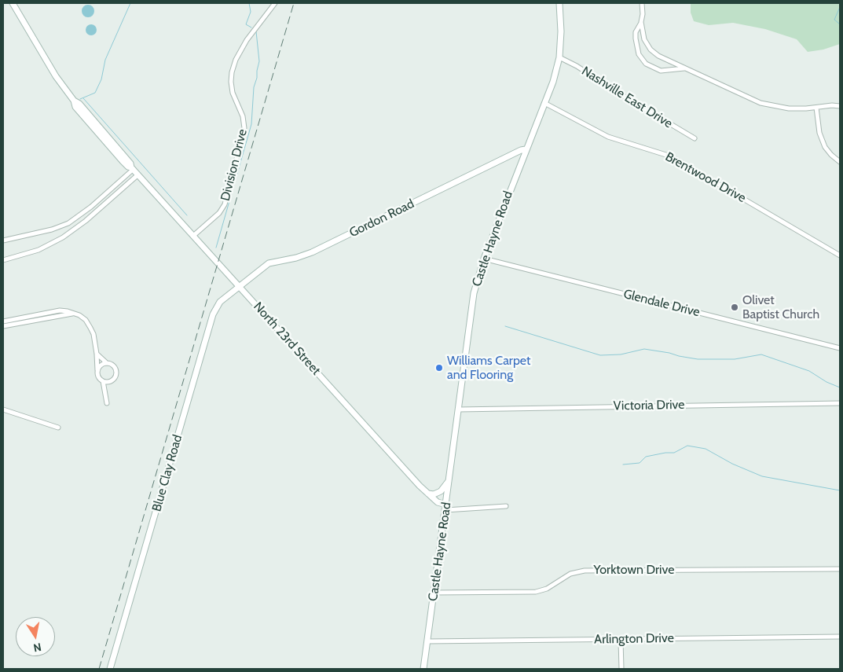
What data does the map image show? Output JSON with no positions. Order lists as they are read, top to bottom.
{
  "streets": {
    "main road": [
      "Gordon Road",
      "Castle Hayne Road",
      "North 23rd Street",
      "Blue Clay Road"
    ],
    "street": [
      "Nashville East Drive",
      "Division Drive",
      "Brentwood Drive",
      "Glendale Drive",
      "Victoria Drive",
      "Yorktown Drive",
      "Arlington Drive"
    ]
  },
  "crossings": [
    ["Nashville East Drive", "Castle Hayne Road"],
    ["Division Drive", "North 23rd Street"],
    ["Brentwood Drive", "Castle Hayne Road"],
    ["Gordon Road", "Castle Hayne Road"],
    ["Gordon Road", "North 23rd Street"],
    ["Gordon Road", "Blue Clay Road"],
    ["Castle Hayne Road", "Glendale Drive"],
    ["Castle Hayne Road", "North 23rd Street"],
    ["Castle Hayne Road", "Victoria Drive"],
    ["Castle Hayne Road", "Yorktown Drive"],
    ["Castle Hayne Road", "Arlington Drive"],
    ["North 23rd Street", "Blue Clay Road"]
  ],
  "places": ["Olivet Baptist Church", "Williams Carpet and Flooring"],
  "north": "bottom"
}
